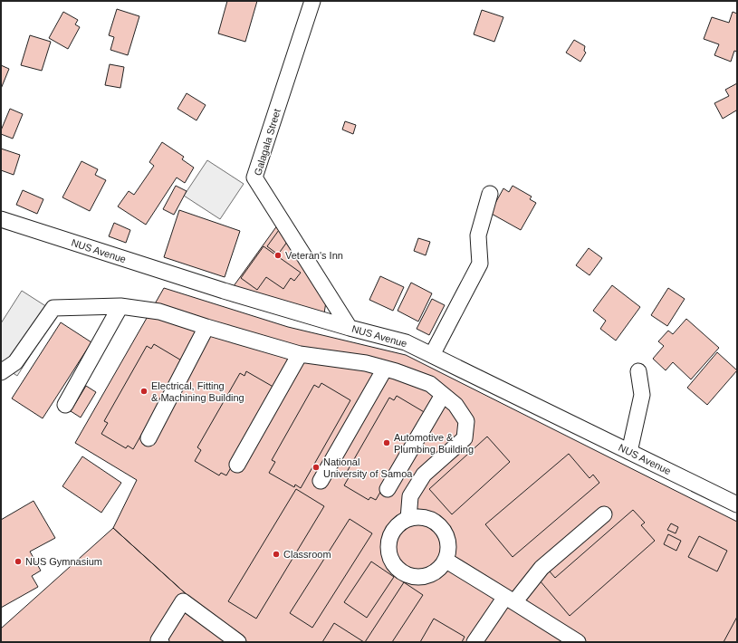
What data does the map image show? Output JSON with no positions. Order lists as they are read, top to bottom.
{
  "streets": {
    "street": ["Galagala Street", "NUS Avenue"]
  },
  "crossings": [
    ["Galagala Street", "NUS Avenue"]
  ],
  "places": [
    "Veteran's Inn",
    "Electrical, Fitting & Machining Building",
    "Automotive & Plumbing Building",
    "National University of Samoa",
    "Classroom",
    "NUS Gymnasium"
  ]
}
